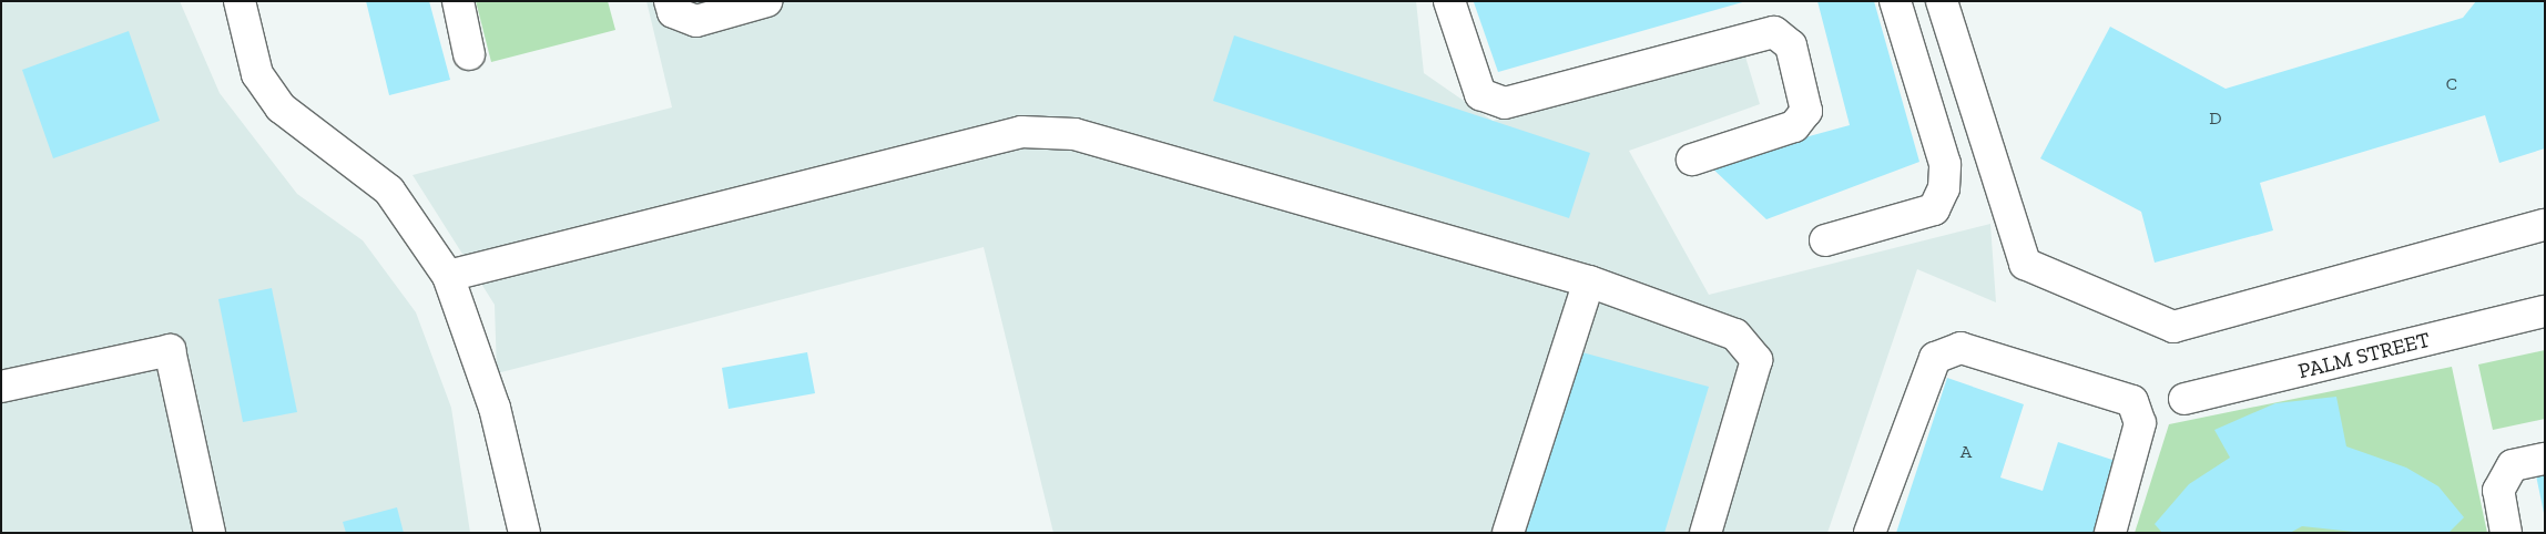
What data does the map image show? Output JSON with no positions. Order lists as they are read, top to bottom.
{
  "streets": {
    "street": ["PALM STREET"]
  },
  "house_numbers": ["C", "D", "A"]
}
